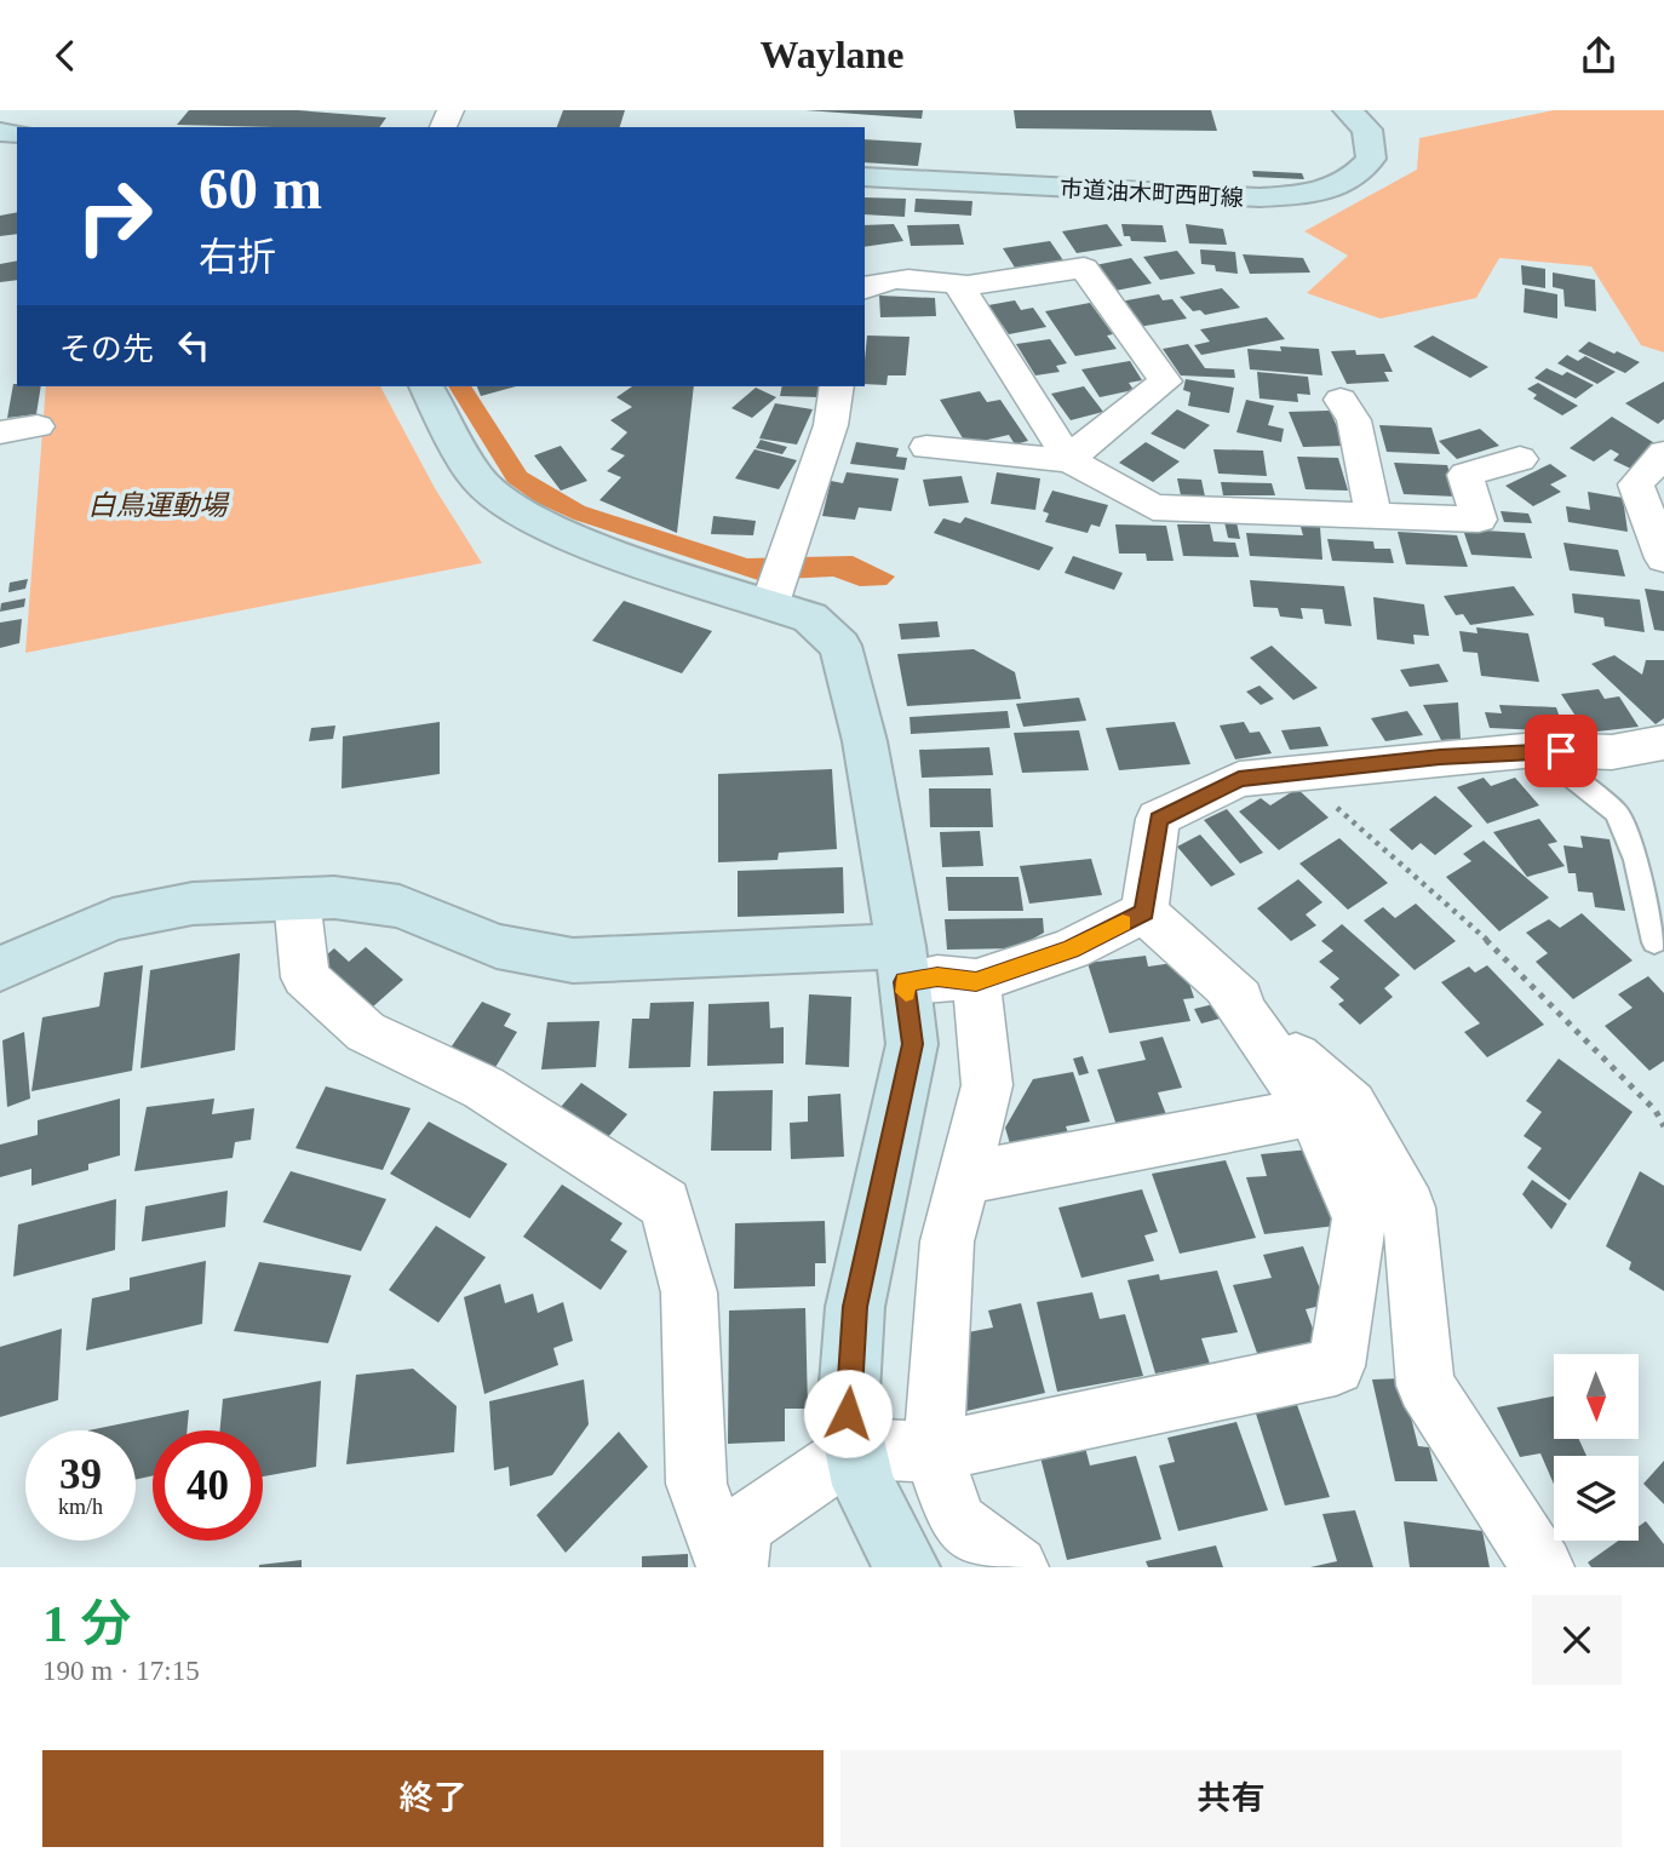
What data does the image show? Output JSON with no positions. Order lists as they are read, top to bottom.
{
  "streets": {
    "street": ["市道油木町西町線"]
  },
  "parks": ["白鳥運動場"],
  "north": "bottom",
  "page": {
    "header": "Waylane",
    "turn": ["60 m", "右折"],
    "then": "その先",
    "speed": "39 km/h",
    "limit": "40",
    "heading": ["1 分", "190 m · 17:15"],
    "buttons": ["終了", "共有"]
  }
}
